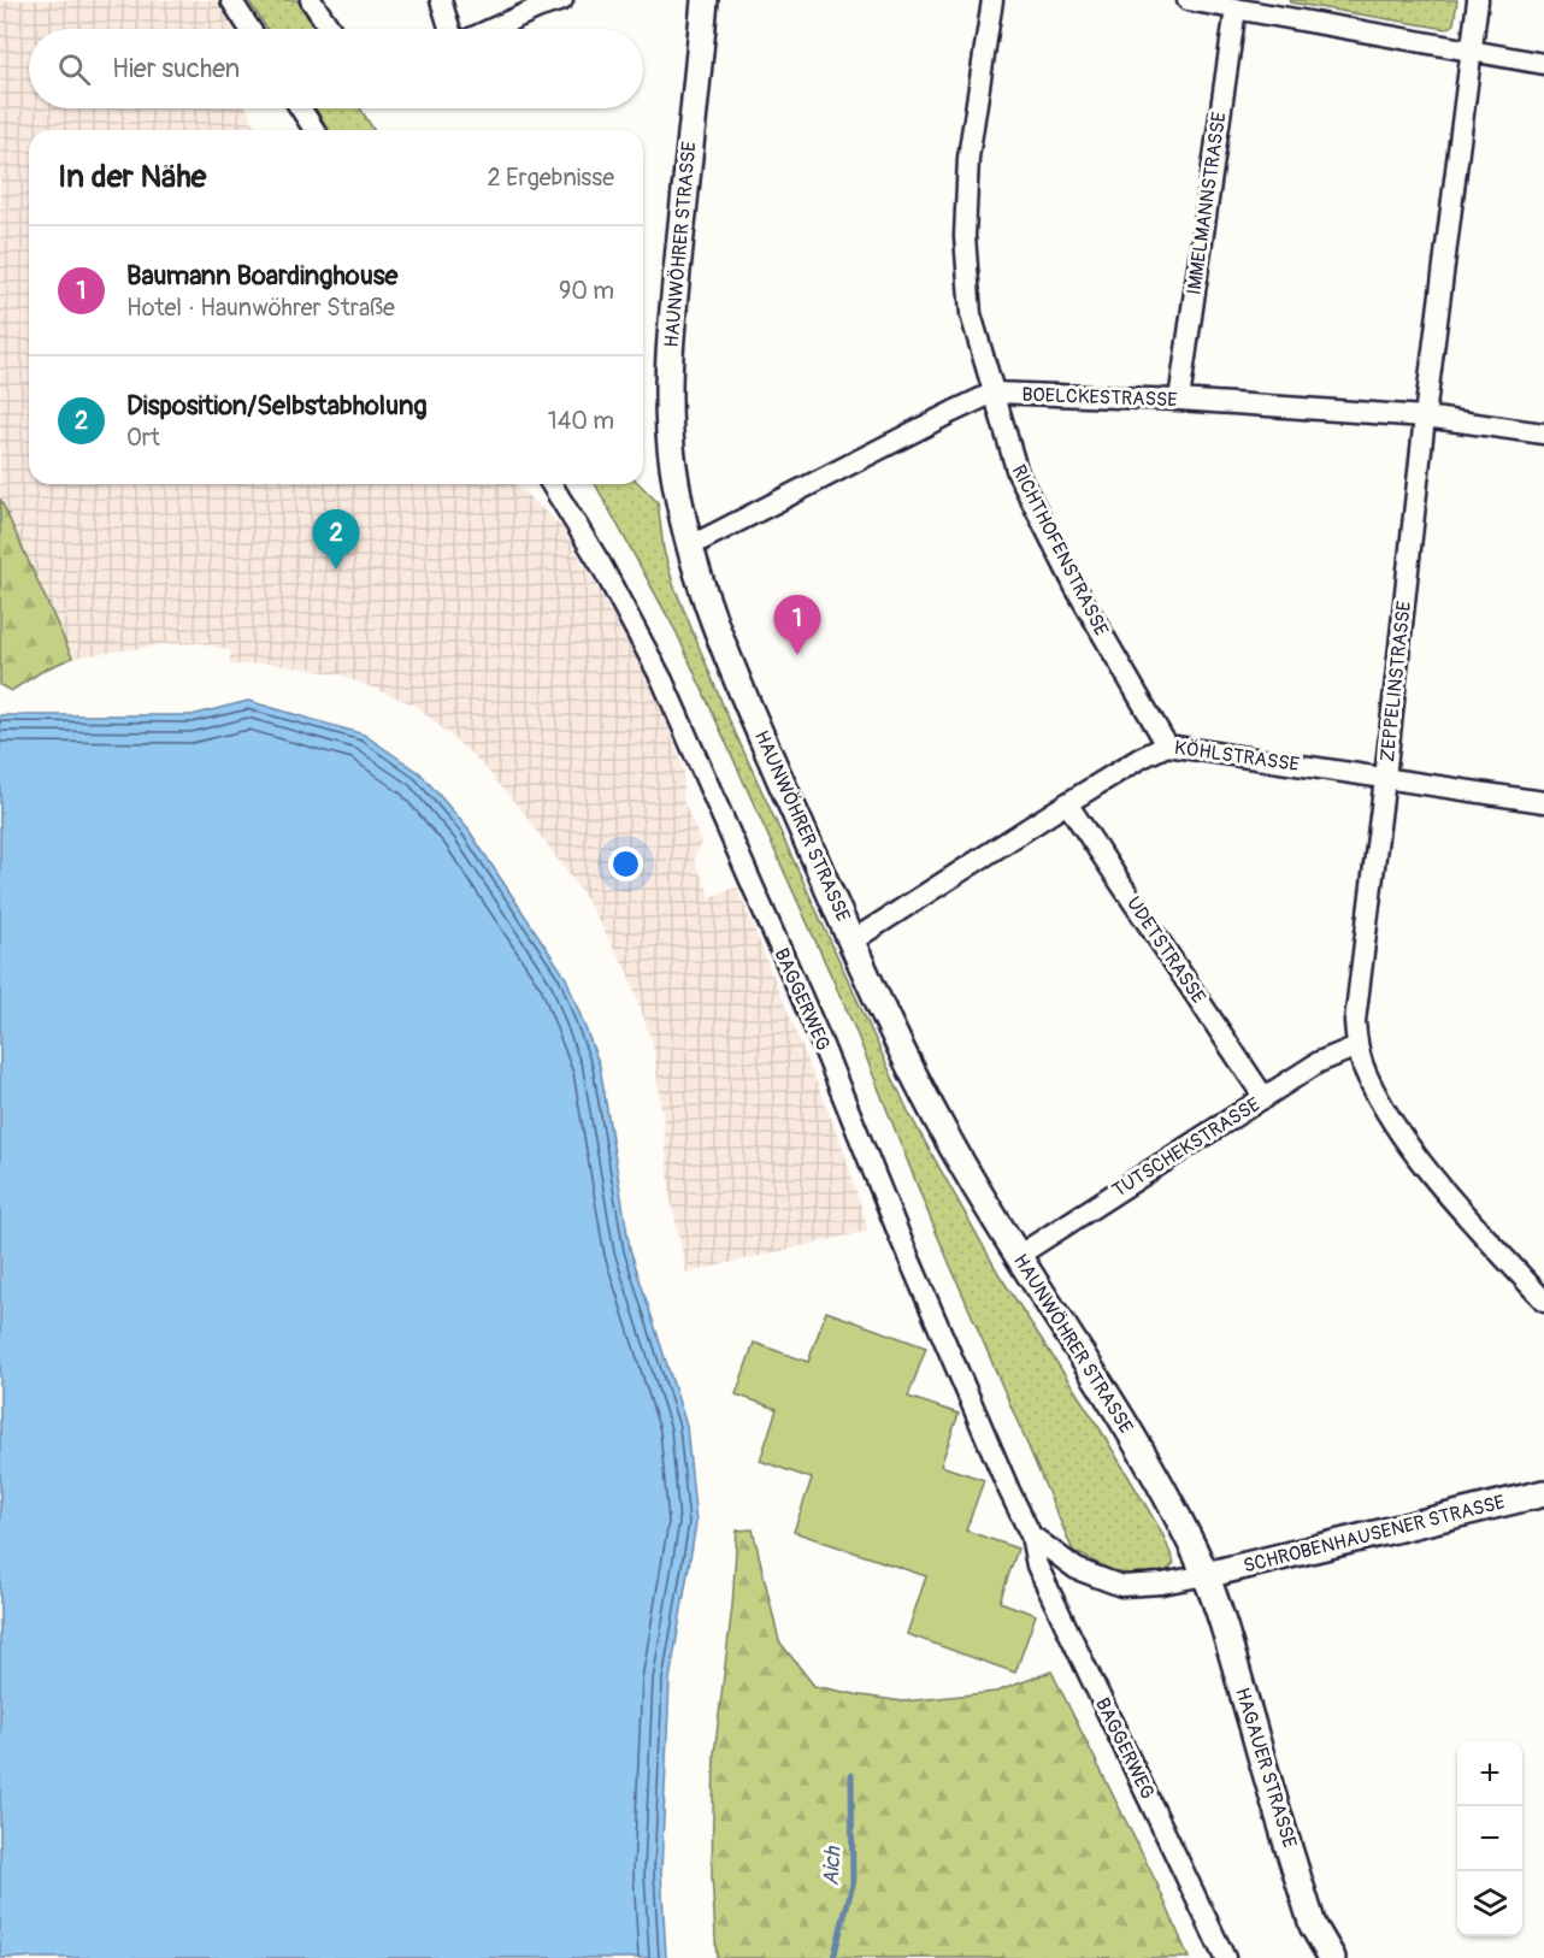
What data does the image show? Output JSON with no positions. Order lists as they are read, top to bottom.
{
  "streets": {
    "street": [
      "IMMELMANNSTRASSE",
      "HAUNWÖHRER STRASSE",
      "BOELCKESTRASSE",
      "RICHTHOFENSTRASSE",
      "ZEPPELINSTRASSE",
      "KÖHLSTRASSE",
      "UDETSTRASSE",
      "BAGGERWEG",
      "TUTSCHEKSTRASSE",
      "SCHROBENHAUSENER STRASSE",
      "HAGAUER STRASSE"
    ]
  },
  "crossings": [
    ["IMMELMANNSTRASSE", "BOELCKESTRASSE"],
    ["HAUNWÖHRER STRASSE", "BOELCKESTRASSE"],
    ["HAUNWÖHRER STRASSE", "KÖHLSTRASSE"],
    ["HAUNWÖHRER STRASSE", "BAGGERWEG"],
    ["HAUNWÖHRER STRASSE", "TUTSCHEKSTRASSE"],
    ["HAUNWÖHRER STRASSE", "SCHROBENHAUSENER STRASSE"],
    ["HAUNWÖHRER STRASSE", "HAGAUER STRASSE"],
    ["BOELCKESTRASSE", "RICHTHOFENSTRASSE"],
    ["BOELCKESTRASSE", "ZEPPELINSTRASSE"],
    ["RICHTHOFENSTRASSE", "KÖHLSTRASSE"],
    ["ZEPPELINSTRASSE", "KÖHLSTRASSE"],
    ["ZEPPELINSTRASSE", "TUTSCHEKSTRASSE"],
    ["KÖHLSTRASSE", "UDETSTRASSE"],
    ["UDETSTRASSE", "TUTSCHEKSTRASSE"],
    ["BAGGERWEG", "SCHROBENHAUSENER STRASSE"],
    ["BAGGERWEG", "HAGAUER STRASSE"],
    ["SCHROBENHAUSENER STRASSE", "HAGAUER STRASSE"]
  ],
  "water": ["Aich"],
  "page": {
    "search": "Hier suchen",
    "heading": ["In der Nähe", "2 Ergebnisse"],
    "list": [
      {
        "mark": "1",
        "name": "Baumann Boardinghouse",
        "note": "Hotel · Haunwöhrer Straße",
        "value": "90 m"
      },
      {
        "mark": "2",
        "name": "Disposition/Selbstabholung",
        "note": "Ort",
        "value": "140 m"
      }
    ],
    "pins": ["2", "1"],
    "map_buttons": ["+", "−"]
  }
}
